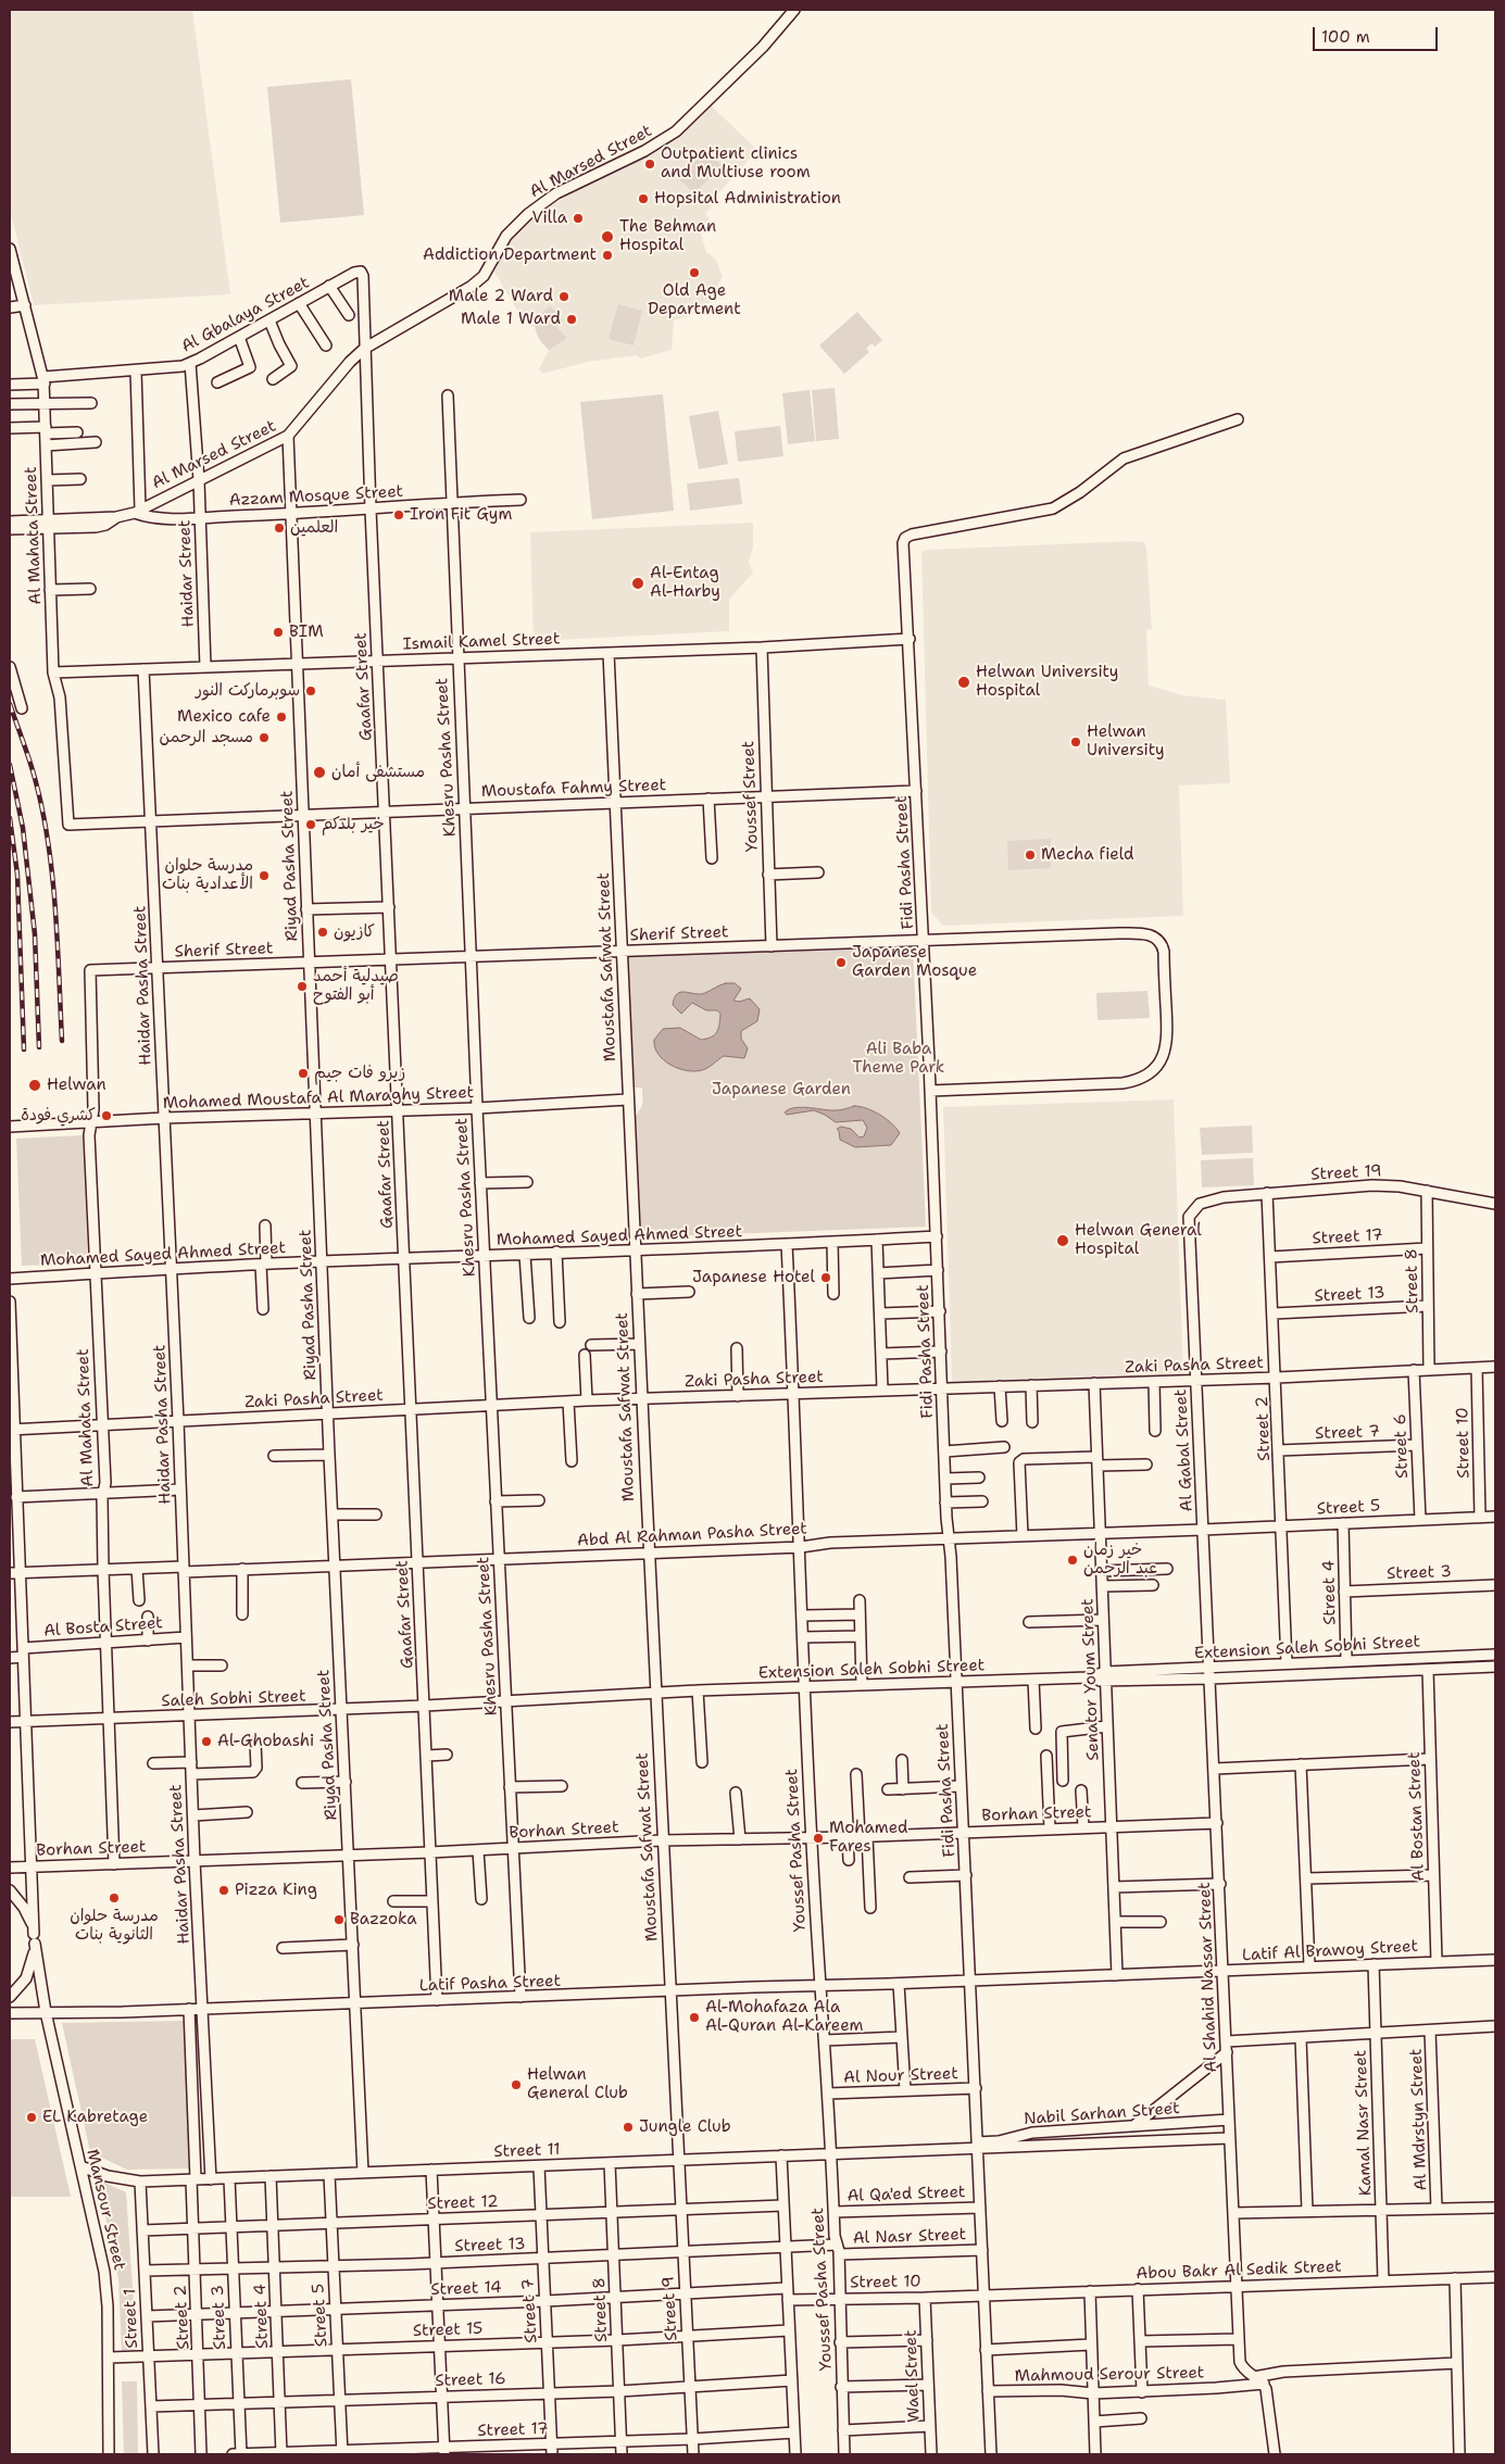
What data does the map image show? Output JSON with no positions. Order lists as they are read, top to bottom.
{
  "streets": {
    "street": [
      "Al Marsed Street",
      "Al Gbalaya Street",
      "Azzam Mosque Street",
      "Al Mahata Street",
      "Haidar Street",
      "Ismail Kamel Street",
      "Gaafar Street",
      "Khesru Pasha Street",
      "Moustafa Fahmy Street",
      "Youssef Street",
      "Fidi Pasha Street",
      "Riyad Pasha Street",
      "Sherif Street",
      "Moustafa Safwat Street",
      "Haidar Pasha Street",
      "Mohamed Moustafa Al Maraghy Street",
      "Street 19",
      "Mohamed Sayed Ahmed Street",
      "Street 17",
      "Street 8",
      "Street 13",
      "Zaki Pasha Street",
      "Street 2",
      "Street 7",
      "Street 10",
      "Street 6",
      "Al Gabal Street",
      "Street 5",
      "Abd Al Rahman Pasha Street",
      "Street 3",
      "Street 4",
      "Al Bosta Street",
      "Extension Saleh Sobhi Street",
      "Senator Youm Street",
      "Saleh Sobhi Street",
      "Borhan Street",
      "Al Bostan Street",
      "Youssef Pasha Street",
      "Latif Al Brawoy Street",
      "Al Shahid Nassar Street",
      "Latif Pasha Street",
      "Al Nour Street",
      "Nabil Sarhan Street",
      "Al Mdrstyn Street",
      "Kamal Nasr Street",
      "Street 11",
      "Al Qa'ed Street",
      "Street 12",
      "Mansour Street",
      "Al Nasr Street",
      "Abou Bakr Al Sedik Street",
      "Street 14",
      "Street 9",
      "Street 1",
      "Street 15",
      "Mahmoud Serour Street",
      "Wael Street",
      "Street 16"
    ]
  },
  "crossings": [
    ["Al Marsed Street", "Azzam Mosque Street"],
    ["Al Marsed Street", "Haidar Street"],
    ["Al Marsed Street", "Gaafar Street"],
    ["Al Marsed Street", "Riyad Pasha Street"],
    ["Al Gbalaya Street", "Al Mahata Street"],
    ["Al Gbalaya Street", "Haidar Street"],
    ["Al Gbalaya Street", "Gaafar Street"],
    ["Azzam Mosque Street", "Al Mahata Street"],
    ["Azzam Mosque Street", "Haidar Street"],
    ["Azzam Mosque Street", "Gaafar Street"],
    ["Azzam Mosque Street", "Khesru Pasha Street"],
    ["Azzam Mosque Street", "Riyad Pasha Street"],
    ["Al Mahata Street", "Ismail Kamel Street"],
    ["Al Mahata Street", "Moustafa Fahmy Street"],
    ["Al Mahata Street", "Sherif Street"],
    ["Al Mahata Street", "Mohamed Moustafa Al Maraghy Street"],
    ["Al Mahata Street", "Mohamed Sayed Ahmed Street"],
    ["Al Mahata Street", "Zaki Pasha Street"],
    ["Al Mahata Street", "Abd Al Rahman Pasha Street"],
    ["Al Mahata Street", "Al Bosta Street"],
    ["Al Mahata Street", "Saleh Sobhi Street"],
    ["Al Mahata Street", "Borhan Street"],
    ["Haidar Street", "Ismail Kamel Street"],
    ["Ismail Kamel Street", "Gaafar Street"],
    ["Ismail Kamel Street", "Khesru Pasha Street"],
    ["Ismail Kamel Street", "Youssef Street"],
    ["Ismail Kamel Street", "Fidi Pasha Street"],
    ["Ismail Kamel Street", "Riyad Pasha Street"],
    ["Ismail Kamel Street", "Moustafa Safwat Street"],
    ["Ismail Kamel Street", "Haidar Pasha Street"],
    ["Gaafar Street", "Moustafa Fahmy Street"],
    ["Gaafar Street", "Sherif Street"],
    ["Gaafar Street", "Mohamed Moustafa Al Maraghy Street"],
    ["Gaafar Street", "Mohamed Sayed Ahmed Street"],
    ["Gaafar Street", "Zaki Pasha Street"],
    ["Gaafar Street", "Abd Al Rahman Pasha Street"],
    ["Gaafar Street", "Saleh Sobhi Street"],
    ["Gaafar Street", "Borhan Street"],
    ["Gaafar Street", "Latif Pasha Street"],
    ["Khesru Pasha Street", "Moustafa Fahmy Street"],
    ["Khesru Pasha Street", "Sherif Street"],
    ["Khesru Pasha Street", "Mohamed Moustafa Al Maraghy Street"],
    ["Khesru Pasha Street", "Mohamed Sayed Ahmed Street"],
    ["Khesru Pasha Street", "Zaki Pasha Street"],
    ["Khesru Pasha Street", "Abd Al Rahman Pasha Street"],
    ["Khesru Pasha Street", "Saleh Sobhi Street"],
    ["Khesru Pasha Street", "Borhan Street"],
    ["Khesru Pasha Street", "Latif Pasha Street"],
    ["Moustafa Fahmy Street", "Youssef Street"],
    ["Moustafa Fahmy Street", "Fidi Pasha Street"],
    ["Moustafa Fahmy Street", "Riyad Pasha Street"],
    ["Moustafa Fahmy Street", "Moustafa Safwat Street"],
    ["Moustafa Fahmy Street", "Haidar Pasha Street"],
    ["Youssef Street", "Sherif Street"],
    ["Fidi Pasha Street", "Sherif Street"],
    ["Fidi Pasha Street", "Mohamed Sayed Ahmed Street"],
    ["Fidi Pasha Street", "Zaki Pasha Street"],
    ["Fidi Pasha Street", "Street 10"],
    ["Fidi Pasha Street", "Abd Al Rahman Pasha Street"],
    ["Fidi Pasha Street", "Extension Saleh Sobhi Street"],
    ["Fidi Pasha Street", "Borhan Street"],
    ["Fidi Pasha Street", "Latif Al Brawoy Street"],
    ["Fidi Pasha Street", "Latif Pasha Street"],
    ["Fidi Pasha Street", "Al Nour Street"],
    ["Fidi Pasha Street", "Nabil Sarhan Street"],
    ["Fidi Pasha Street", "Street 11"],
    ["Fidi Pasha Street", "Al Qa'ed Street"],
    ["Fidi Pasha Street", "Al Nasr Street"],
    ["Fidi Pasha Street", "Abou Bakr Al Sedik Street"],
    ["Fidi Pasha Street", "Mahmoud Serour Street"],
    ["Riyad Pasha Street", "Sherif Street"],
    ["Riyad Pasha Street", "Mohamed Moustafa Al Maraghy Street"],
    ["Riyad Pasha Street", "Mohamed Sayed Ahmed Street"],
    ["Riyad Pasha Street", "Zaki Pasha Street"],
    ["Riyad Pasha Street", "Abd Al Rahman Pasha Street"],
    ["Riyad Pasha Street", "Saleh Sobhi Street"],
    ["Riyad Pasha Street", "Borhan Street"],
    ["Riyad Pasha Street", "Latif Pasha Street"],
    ["Riyad Pasha Street", "Street 11"],
    ["Sherif Street", "Moustafa Safwat Street"],
    ["Sherif Street", "Haidar Pasha Street"],
    ["Moustafa Safwat Street", "Mohamed Moustafa Al Maraghy Street"],
    ["Moustafa Safwat Street", "Mohamed Sayed Ahmed Street"],
    ["Moustafa Safwat Street", "Zaki Pasha Street"],
    ["Moustafa Safwat Street", "Abd Al Rahman Pasha Street"],
    ["Moustafa Safwat Street", "Extension Saleh Sobhi Street"],
    ["Moustafa Safwat Street", "Saleh Sobhi Street"],
    ["Moustafa Safwat Street", "Borhan Street"],
    ["Moustafa Safwat Street", "Latif Pasha Street"],
    ["Moustafa Safwat Street", "Street 11"],
    ["Moustafa Safwat Street", "Street 9"],
    ["Haidar Pasha Street", "Mohamed Moustafa Al Maraghy Street"],
    ["Haidar Pasha Street", "Mohamed Sayed Ahmed Street"],
    ["Haidar Pasha Street", "Zaki Pasha Street"],
    ["Haidar Pasha Street", "Abd Al Rahman Pasha Street"],
    ["Haidar Pasha Street", "Al Bosta Street"],
    ["Haidar Pasha Street", "Saleh Sobhi Street"],
    ["Haidar Pasha Street", "Borhan Street"],
    ["Haidar Pasha Street", "Latif Pasha Street"],
    ["Haidar Pasha Street", "Street 11"],
    ["Street 19", "Street 8"],
    ["Street 19", "Street 2"],
    ["Street 19", "Al Gabal Street"],
    ["Mohamed Sayed Ahmed Street", "Youssef Pasha Street"],
    ["Street 17", "Street 8"],
    ["Street 17", "Street 2"],
    ["Street 17", "Street 7"],
    ["Street 17", "Street 5"],
    ["Street 17", "Street 3"],
    ["Street 17", "Street 4"],
    ["Street 17", "Street 9"],
    ["Street 8", "Street 13"],
    ["Street 8", "Zaki Pasha Street"],
    ["Street 8", "Street 11"],
    ["Street 8", "Street 12"],
    ["Street 8", "Street 14"],
    ["Street 8", "Street 15"],
    ["Street 8", "Street 16"],
    ["Street 13", "Street 2"],
    ["Street 13", "Street 7"],
    ["Street 13", "Street 5"],
    ["Street 13", "Street 3"],
    ["Street 13", "Street 4"],
    ["Street 13", "Youssef Pasha Street"],
    ["Street 13", "Al Nasr Street"],
    ["Street 13", "Street 9"],
    ["Street 13", "Street 1"],
    ["Zaki Pasha Street", "Street 2"],
    ["Zaki Pasha Street", "Street 10"],
    ["Zaki Pasha Street", "Street 6"],
    ["Zaki Pasha Street", "Al Gabal Street"],
    ["Zaki Pasha Street", "Senator Youm Street"],
    ["Zaki Pasha Street", "Youssef Pasha Street"],
    ["Zaki Pasha Street", "Mansour Street"],
    ["Street 2", "Street 7"],
    ["Street 2", "Street 5"],
    ["Street 2", "Extension Saleh Sobhi Street"],
    ["Street 2", "Latif Pasha Street"],
    ["Street 2", "Street 11"],
    ["Street 2", "Street 12"],
    ["Street 2", "Street 14"],
    ["Street 2", "Street 15"],
    ["Street 2", "Street 16"],
    ["Street 7", "Street 6"],
    ["Street 7", "Street 11"],
    ["Street 7", "Street 12"],
    ["Street 7", "Street 14"],
    ["Street 7", "Street 15"],
    ["Street 7", "Street 16"],
    ["Street 10", "Street 5"],
    ["Street 10", "Youssef Pasha Street"],
    ["Street 10", "Abou Bakr Al Sedik Street"],
    ["Street 10", "Wael Street"],
    ["Street 6", "Street 5"],
    ["Al Gabal Street", "Street 5"],
    ["Al Gabal Street", "Abd Al Rahman Pasha Street"],
    ["Al Gabal Street", "Extension Saleh Sobhi Street"],
    ["Al Gabal Street", "Al Shahid Nassar Street"],
    ["Street 5", "Abd Al Rahman Pasha Street"],
    ["Street 5", "Street 4"],
    ["Street 5", "Street 11"],
    ["Street 5", "Street 12"],
    ["Street 5", "Street 14"],
    ["Street 5", "Street 15"],
    ["Street 5", "Street 16"],
    ["Abd Al Rahman Pasha Street", "Senator Youm Street"],
    ["Abd Al Rahman Pasha Street", "Youssef Pasha Street"],
    ["Abd Al Rahman Pasha Street", "Mansour Street"],
    ["Street 3", "Street 4"],
    ["Street 3", "Street 11"],
    ["Street 3", "Street 12"],
    ["Street 3", "Street 14"],
    ["Street 3", "Street 15"],
    ["Street 3", "Street 16"],
    ["Street 4", "Extension Saleh Sobhi Street"],
    ["Street 4", "Street 11"],
    ["Street 4", "Street 12"],
    ["Street 4", "Street 14"],
    ["Street 4", "Street 15"],
    ["Street 4", "Street 16"],
    ["Al Bosta Street", "Mansour Street"],
    ["Extension Saleh Sobhi Street", "Senator Youm Street"],
    ["Extension Saleh Sobhi Street", "Saleh Sobhi Street"],
    ["Extension Saleh Sobhi Street", "Al Bostan Street"],
    ["Extension Saleh Sobhi Street", "Youssef Pasha Street"],
    ["Extension Saleh Sobhi Street", "Al Shahid Nassar Street"],
    ["Senator Youm Street", "Borhan Street"],
    ["Senator Youm Street", "Latif Al Brawoy Street"],
    ["Saleh Sobhi Street", "Mansour Street"],
    ["Borhan Street", "Youssef Pasha Street"],
    ["Borhan Street", "Al Shahid Nassar Street"],
    ["Borhan Street", "Mansour Street"],
    ["Al Bostan Street", "Latif Al Brawoy Street"],
    ["Youssef Pasha Street", "Latif Pasha Street"],
    ["Youssef Pasha Street", "Al Nour Street"],
    ["Youssef Pasha Street", "Street 11"],
    ["Youssef Pasha Street", "Al Qa'ed Street"],
    ["Youssef Pasha Street", "Al Nasr Street"],
    ["Latif Al Brawoy Street", "Al Shahid Nassar Street"],
    ["Latif Al Brawoy Street", "Latif Pasha Street"],
    ["Latif Al Brawoy Street", "Kamal Nasr Street"],
    ["Al Shahid Nassar Street", "Nabil Sarhan Street"],
    ["Al Shahid Nassar Street", "Abou Bakr Al Sedik Street"],
    ["Latif Pasha Street", "Mansour Street"],
    ["Nabil Sarhan Street", "Street 11"],
    ["Kamal Nasr Street", "Abou Bakr Al Sedik Street"],
    ["Street 11", "Mansour Street"],
    ["Street 11", "Street 9"],
    ["Street 11", "Street 1"],
    ["Street 12", "Street 9"],
    ["Street 12", "Street 1"],
    ["Mansour Street", "Street 15"],
    ["Street 14", "Street 9"],
    ["Street 14", "Street 1"],
    ["Street 9", "Street 15"],
    ["Street 9", "Street 16"],
    ["Street 1", "Street 15"],
    ["Street 1", "Street 16"]
  ],
  "parks": ["Ali Baba Theme Park", "Japanese Garden"],
  "places": [
    "Outpatient clinics and Multiuse room",
    "Hopsital Administration",
    "Villa",
    "The Behman Hospital",
    "Addiction Department",
    "Old Age Department",
    "Male 2 Ward",
    "Male 1 Ward",
    "Iron Fit Gym",
    "العلمين",
    "Al-Entag Al-Harby",
    "BIM",
    "Helwan University Hospital",
    "سوبرماركت النور",
    "Mexico cafe",
    "مسجد الرحمن",
    "Helwan University",
    "مستشفى أمان",
    "خير بلدكم",
    "Mecha field",
    "مدرسة حلوان الأعدادية بنات",
    "كازيون",
    "Japanese Garden Mosque",
    "صيدلية أحمد أبو الفتوح",
    "زيرو فات جيم",
    "Helwan",
    "كشري فودة",
    "Helwan General Hospital",
    "Japanese Hotel",
    "خير زمان عبد الرحمن",
    "Al-Ghobashi",
    "Mohamed Fares",
    "Pizza King",
    "مدرسة حلوان الثانوية بنات",
    "Bazzoka",
    "Al-Mohafaza Ala Al-Quran Al-Kareem",
    "Helwan General Club",
    "EL Kabretage",
    "Jungle Club"
  ],
  "scale_bar": "100 m"
}
